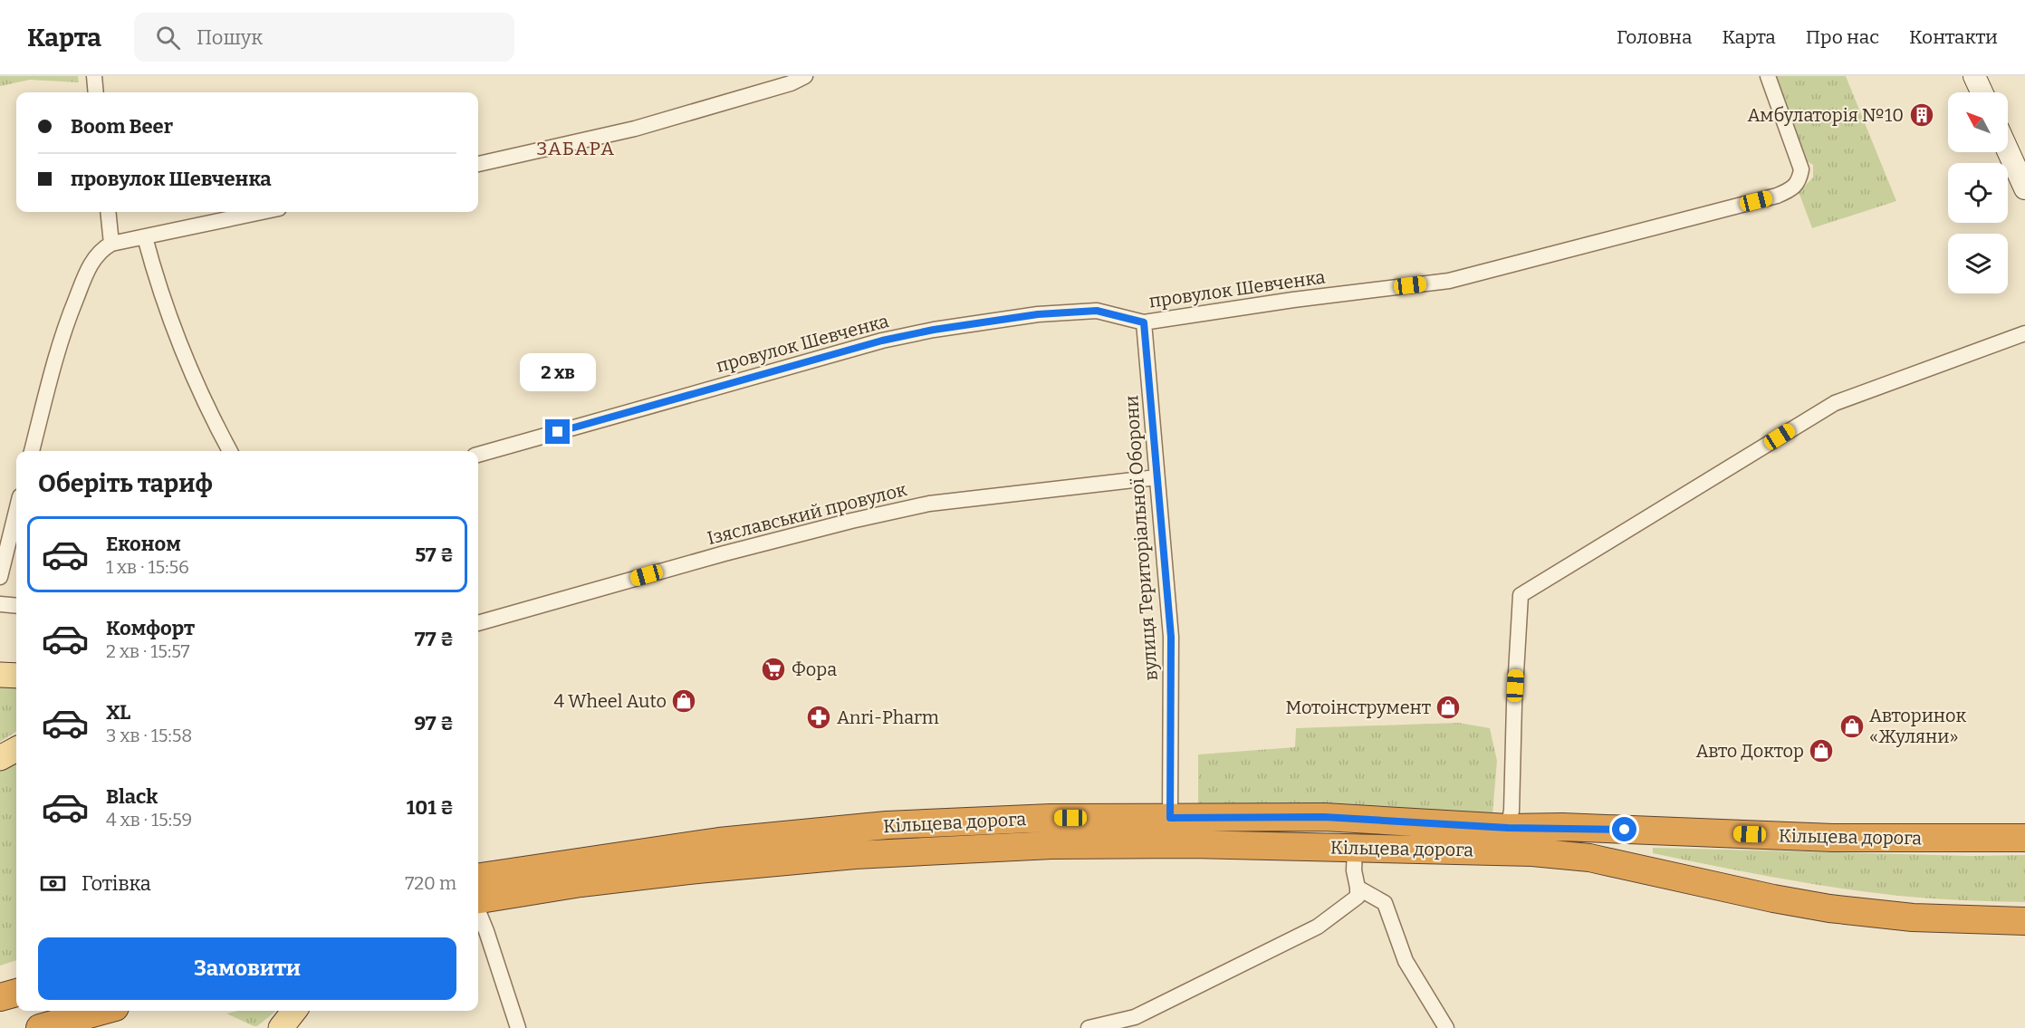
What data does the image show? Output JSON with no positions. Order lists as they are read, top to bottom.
{
  "streets": {
    "highway": ["Кільцева дорога"],
    "street": ["провулок Шевченка", "Ізяславський провулок", "вулиця Територіальної Оборони"]
  },
  "crossings": [
    ["провулок Шевченка", "вулиця Територіальної Оборони"],
    ["Ізяславський провулок", "вулиця Територіальної Оборони"],
    ["вулиця Територіальної Оборони", "Кільцева дорога"]
  ],
  "districts": ["ЗАБАРА"],
  "places": {
    "building": ["Амбулаторія №10"],
    "supermarket": ["Фора"],
    "shop": [
      "4 Wheel Auto",
      "Мотоінструмент",
      "Авторинок «Жуляни»",
      "Авто Доктор"
    ],
    "pharmacy": ["Anri-Pharm"]
  },
  "north": "top left",
  "page": {
    "header": "Карта",
    "search": "Пошук",
    "nav": [
      "Головна",
      "Карта",
      "Про нас",
      "Контакти"
    ],
    "banner": ["Boom Beer", "провулок Шевченка"],
    "bubble": "2 хв",
    "heading": "Оберіть тариф",
    "list": [
      {
        "name": "Економ",
        "note": "1 хв · 15:56",
        "value": "57 ₴"
      },
      {
        "name": "Комфорт",
        "note": "2 хв · 15:57",
        "value": "77 ₴"
      },
      {
        "name": "XL",
        "note": "3 хв · 15:58",
        "value": "97 ₴"
      },
      {
        "name": "Black",
        "note": "4 хв · 15:59",
        "value": "101 ₴"
      }
    ],
    "pay": ["Готівка", "720 m"],
    "buttons": "Замовити"
  }
}
